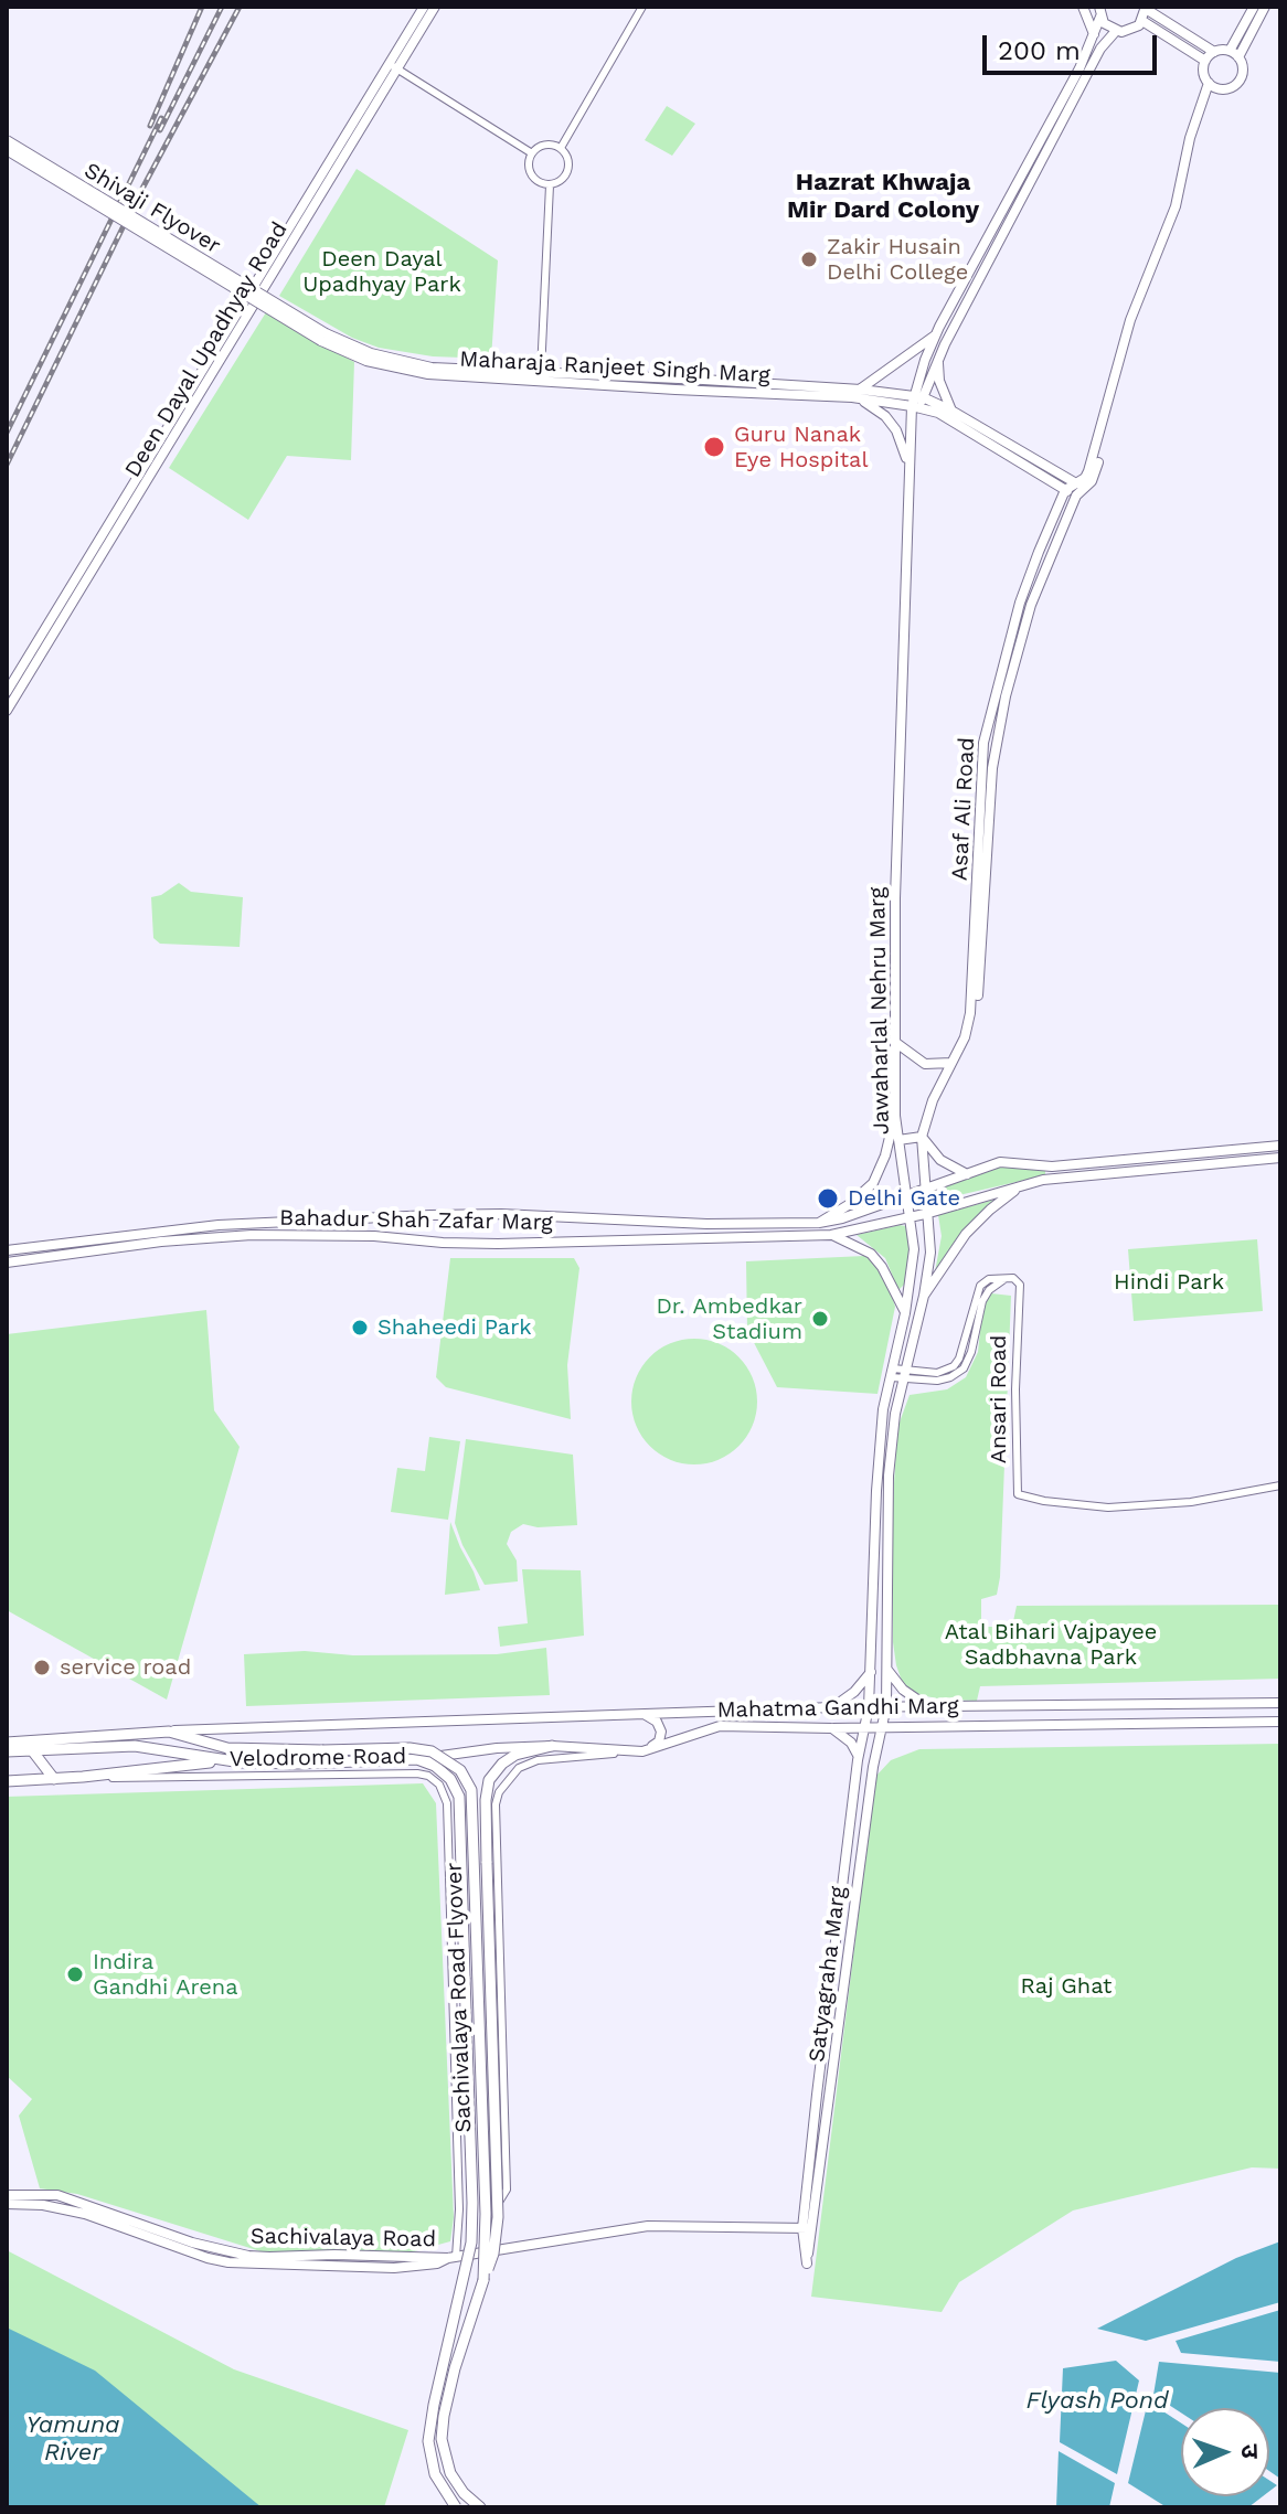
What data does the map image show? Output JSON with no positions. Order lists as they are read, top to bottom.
{
  "streets": {
    "highway": ["Mahatma Gandhi Marg", "Sachivalaya Road Flyover"],
    "main road": [
      "Shivaji Flyover",
      "Deen Dayal Upadhyay Road",
      "Maharaja Ranjeet Singh Marg",
      "Asaf Ali Road",
      "Jawaharlal Nehru Marg",
      "Bahadur Shah Zafar Marg",
      "Satyagraha Marg",
      "Sachivalaya Road"
    ],
    "street": ["Ansari Road", "Velodrome Road"]
  },
  "crossings": [
    ["Shivaji Flyover", "Maharaja Ranjeet Singh Marg"],
    ["Maharaja Ranjeet Singh Marg", "Jawaharlal Nehru Marg"],
    ["Asaf Ali Road", "Jawaharlal Nehru Marg"],
    ["Asaf Ali Road", "Bahadur Shah Zafar Marg"],
    ["Jawaharlal Nehru Marg", "Bahadur Shah Zafar Marg"],
    ["Jawaharlal Nehru Marg", "Ansari Road"],
    ["Jawaharlal Nehru Marg", "Mahatma Gandhi Marg"],
    ["Jawaharlal Nehru Marg", "Satyagraha Marg"],
    ["Mahatma Gandhi Marg", "Satyagraha Marg"],
    ["Mahatma Gandhi Marg", "Sachivalaya Road Flyover"],
    ["Velodrome Road", "Sachivalaya Road"],
    ["Satyagraha Marg", "Sachivalaya Road"]
  ],
  "districts": ["Hazrat Khwaja Mir Dard Colony"],
  "water": ["Flyash Pond", "Yamuna River"],
  "parks": [
    "Deen Dayal Upadhyay Park",
    "Hindi Park",
    "Atal Bihari Vajpayee Sadbhavna Park",
    "Raj Ghat"
  ],
  "places": [
    "Zakir Husain Delhi College",
    "Guru Nanak Eye Hospital",
    "Delhi Gate",
    "Dr. Ambedkar Stadium",
    "Shaheedi Park",
    "service road",
    "Indira Gandhi Arena"
  ],
  "scale_bar": "200 m",
  "north": "right"
}
